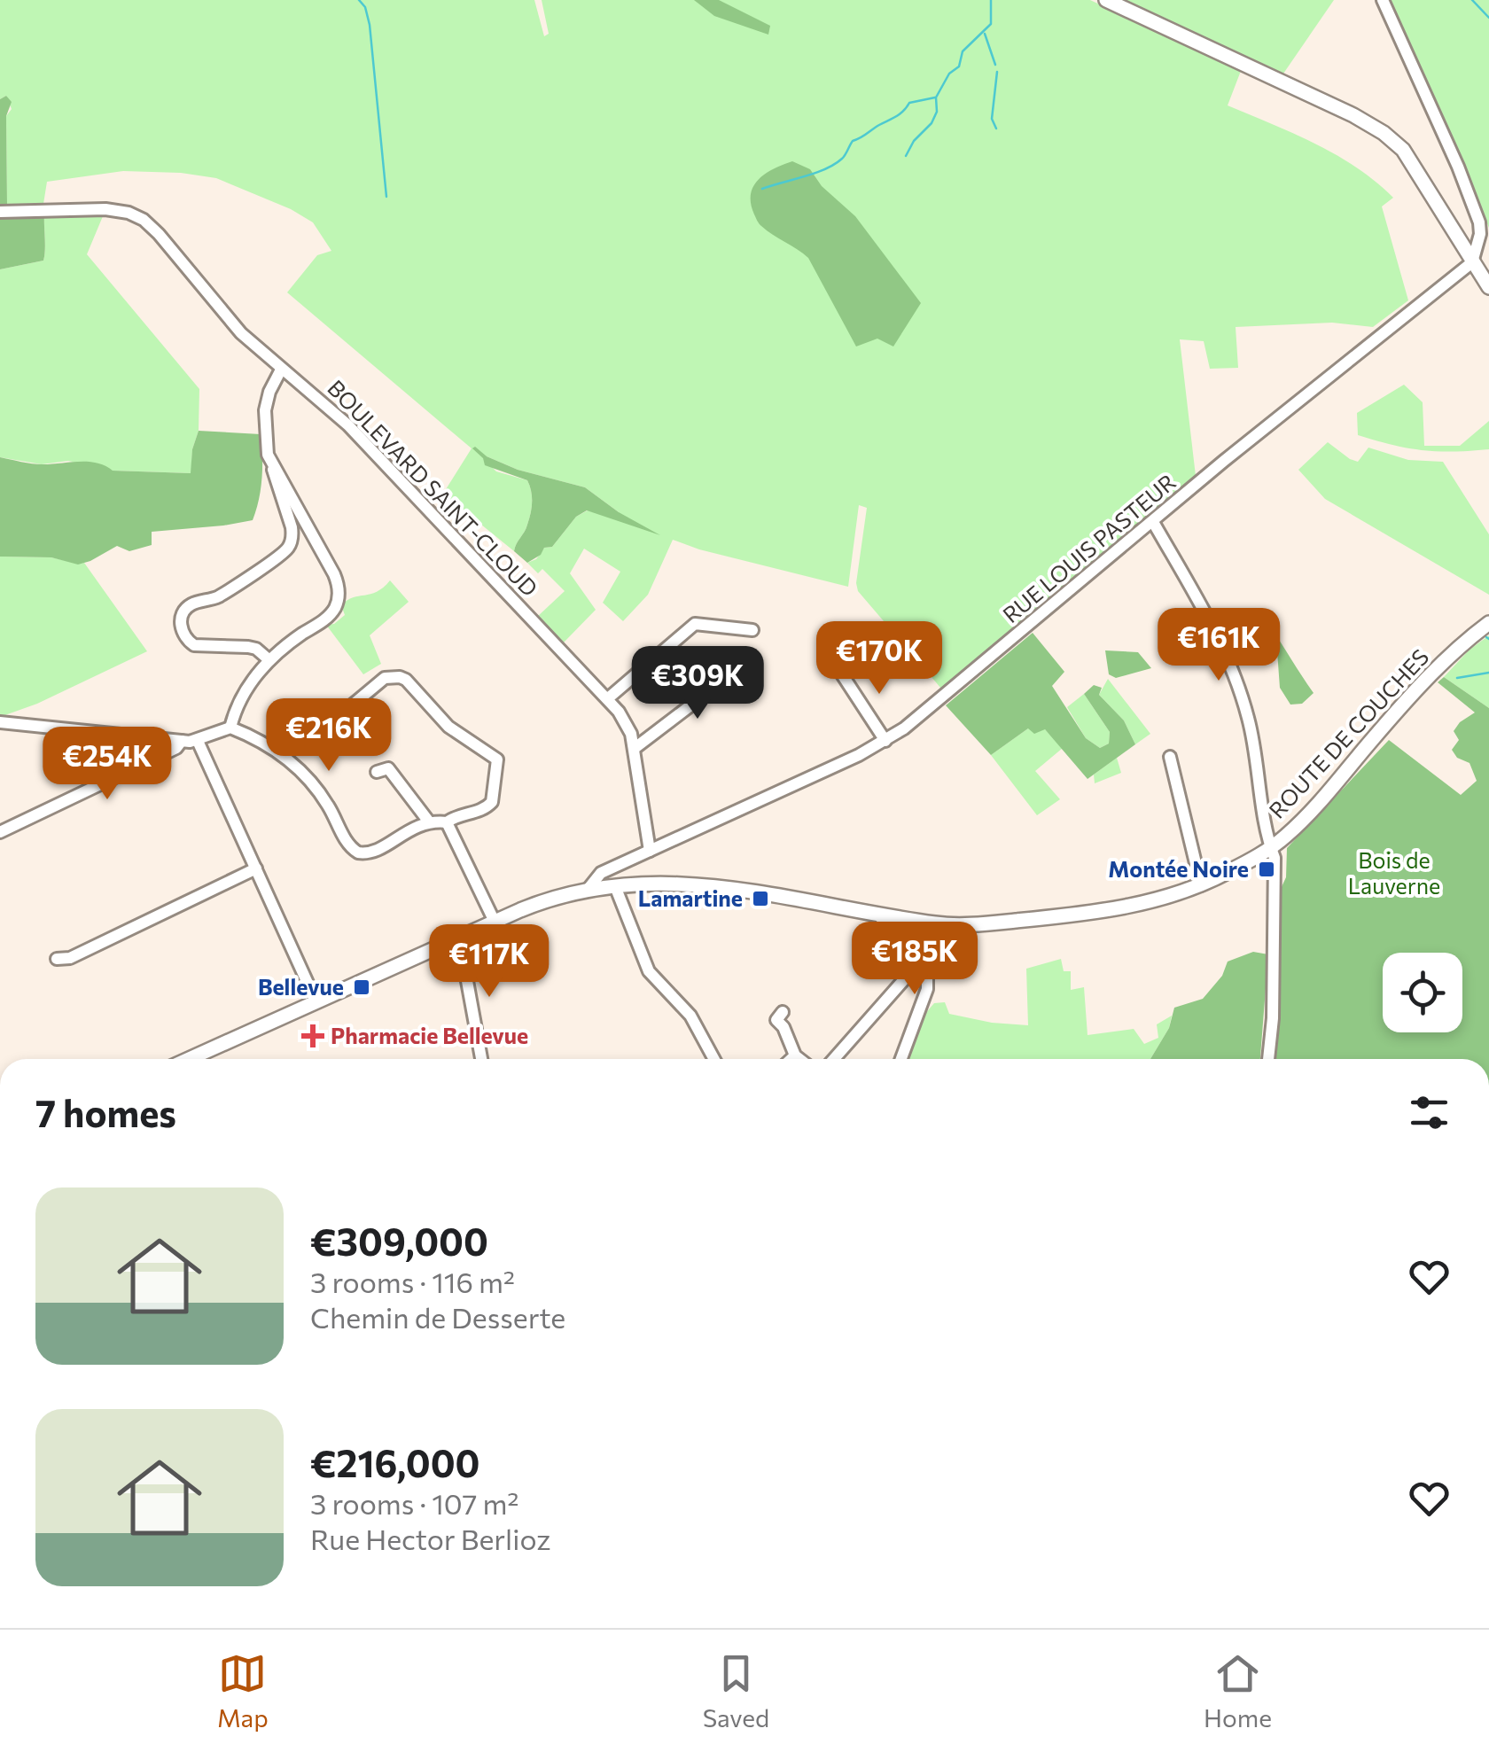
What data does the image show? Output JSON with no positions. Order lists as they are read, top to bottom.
{
  "streets": {
    "main road": ["ROUTE DE COUCHES"],
    "street": ["BOULEVARD SAINT-CLOUD", "RUE LOUIS PASTEUR"]
  },
  "crossings": [
    ["BOULEVARD SAINT-CLOUD", "RUE LOUIS PASTEUR"]
  ],
  "parks": ["Bois de Lauverne"],
  "places": {
    "transit": ["Montée Noire", "Lamartine", "Bellevue"],
    "health": ["Pharmacie Bellevue"]
  },
  "page": {
    "price": [
      "€161K",
      "€170K",
      "€309K",
      "€216K",
      "€254K",
      "€185K",
      "€117K"
    ],
    "heading": "7 homes",
    "list": [
      {
        "name": "€309,000",
        "note": "3 rooms · 116 m² · Chemin de Desserte"
      },
      {
        "name": "€216,000",
        "note": "3 rooms · 107 m² · Rue Hector Berlioz"
      }
    ],
    "tabs": ["Map", "Saved", "Home"]
  }
}
